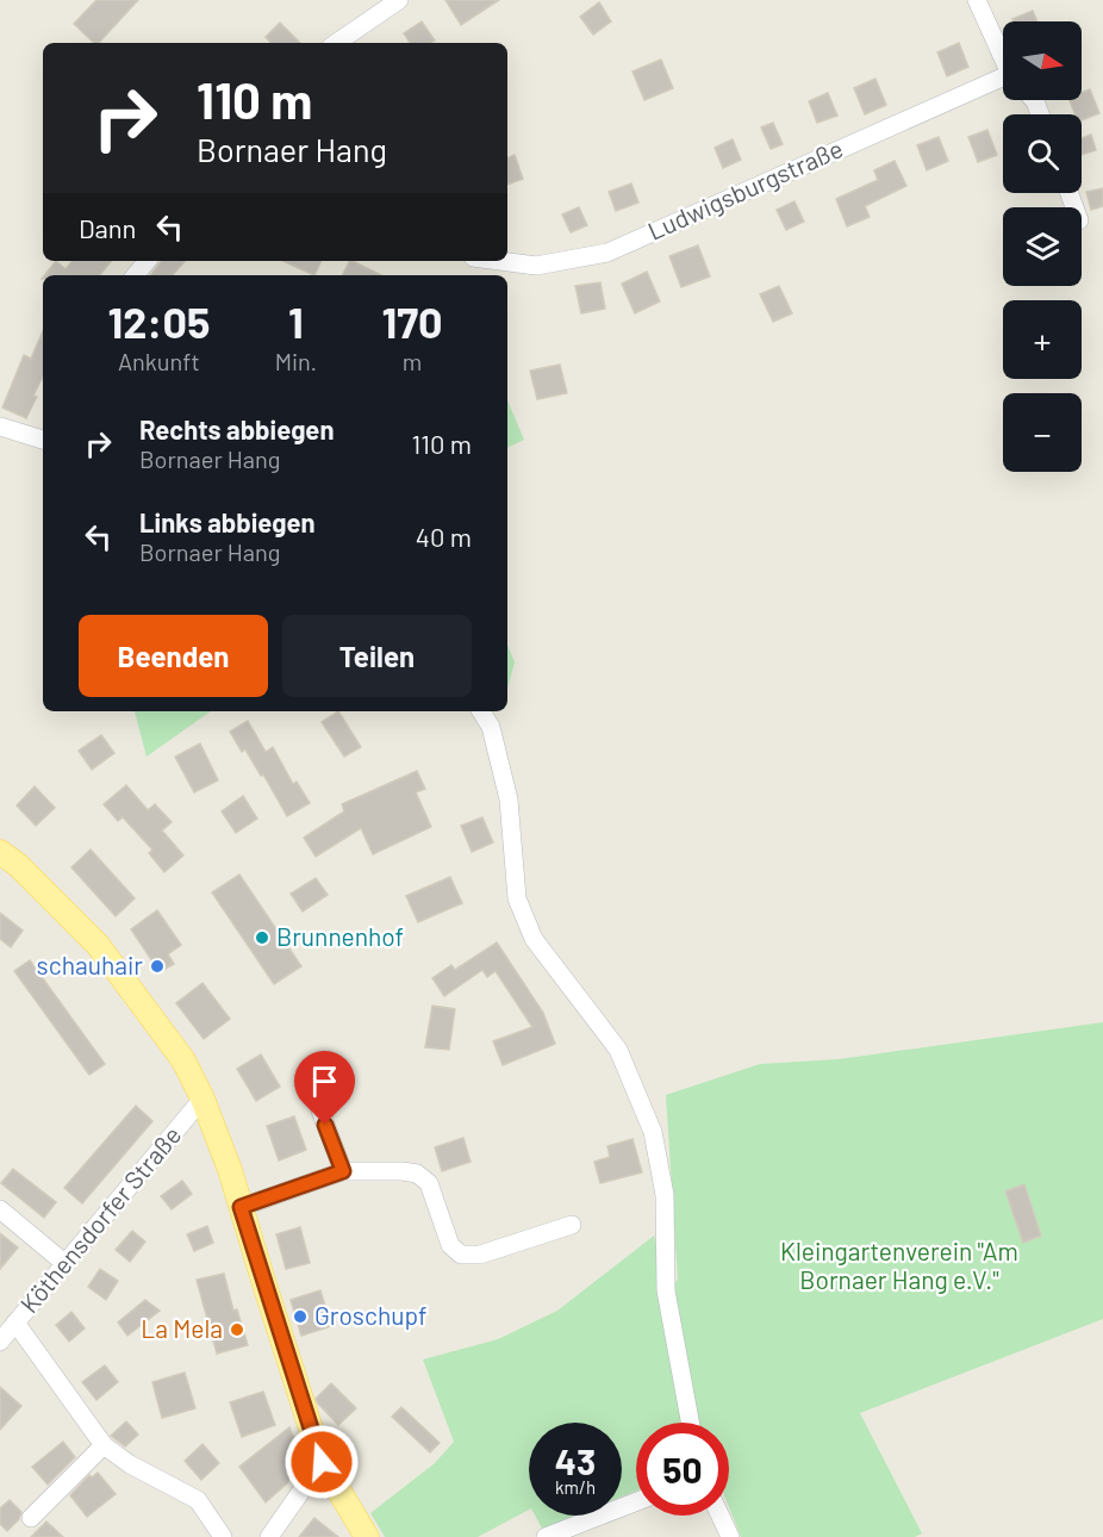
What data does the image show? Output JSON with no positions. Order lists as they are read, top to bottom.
{
  "streets": {
    "street": ["Ludwigsburgstraße", "Köthensdorfer Straße"]
  },
  "parks": ["Kleingartenverein \"Am Bornaer Hang e.V.\""],
  "places": [
    "Brunnenhof",
    "schauhair",
    "Groschupf",
    "La Mela"
  ],
  "north": "right",
  "page": {
    "map_buttons": ["+", "−"],
    "turn": ["110 m", "Bornaer Hang"],
    "then": "Dann",
    "eta": [
      "12:05",
      "Ankunft",
      "1",
      "Min.",
      "170",
      "m"
    ],
    "list": [
      {
        "name": "Rechts abbiegen",
        "note": "Bornaer Hang",
        "value": "110 m"
      },
      {
        "name": "Links abbiegen",
        "note": "Bornaer Hang",
        "value": "40 m"
      }
    ],
    "buttons": ["Beenden", "Teilen"],
    "speed": "43 km/h",
    "limit": "50"
  }
}
